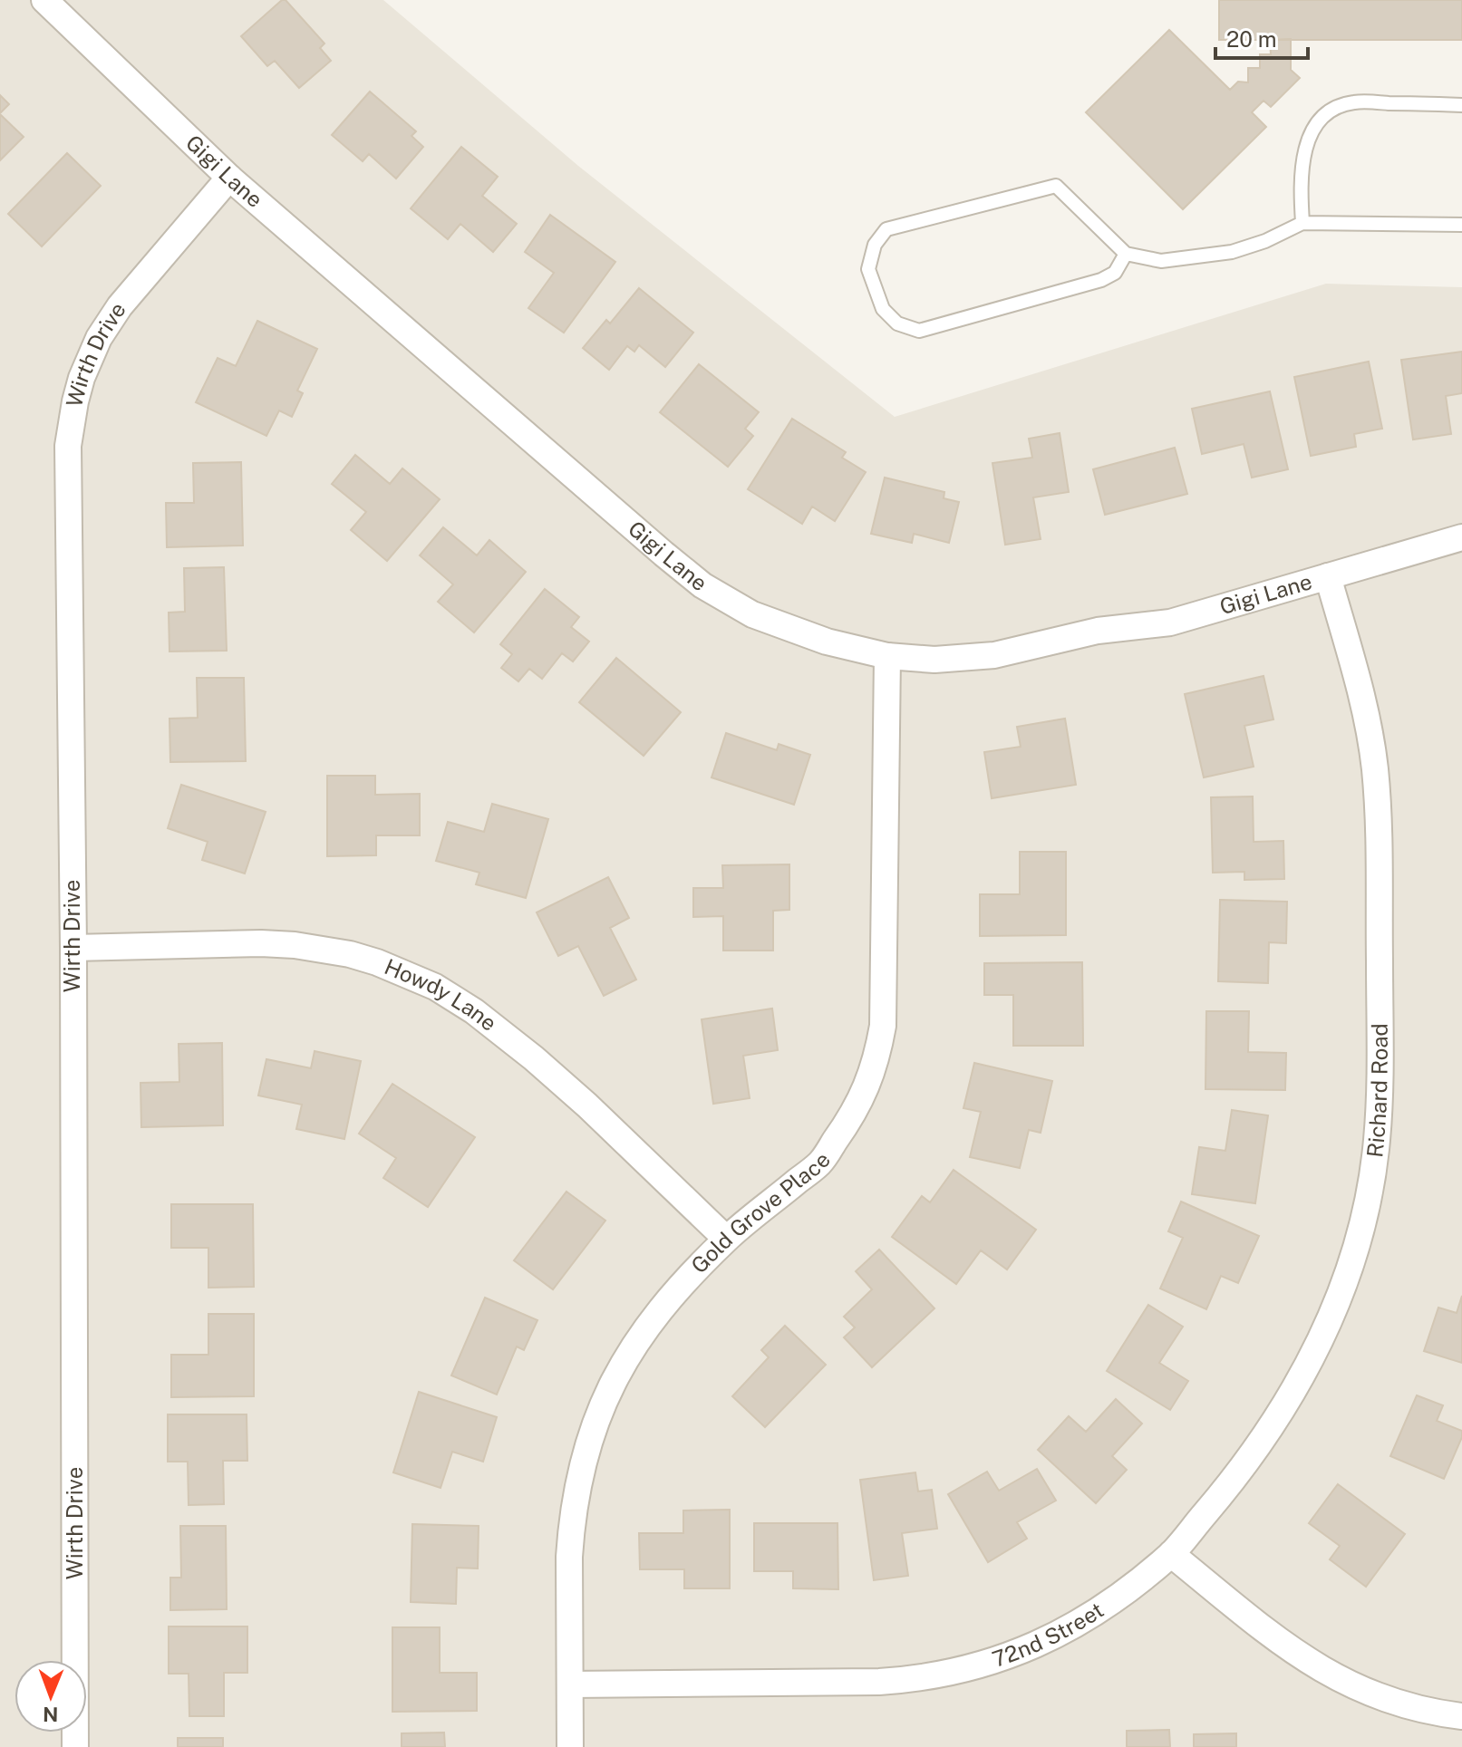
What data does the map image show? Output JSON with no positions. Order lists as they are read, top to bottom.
{
  "streets": {
    "street": [
      "Gigi Lane",
      "Wirth Drive",
      "Howdy Lane",
      "Richard Road",
      "Gold Grove Place",
      "72nd Street"
    ]
  },
  "crossings": [
    ["Gigi Lane", "Wirth Drive"],
    ["Gigi Lane", "Richard Road"],
    ["Gigi Lane", "Gold Grove Place"],
    ["Wirth Drive", "Howdy Lane"],
    ["Howdy Lane", "Gold Grove Place"],
    ["Richard Road", "72nd Street"],
    ["Gold Grove Place", "72nd Street"]
  ],
  "scale_bar": "20 m",
  "north": "bottom"
}
